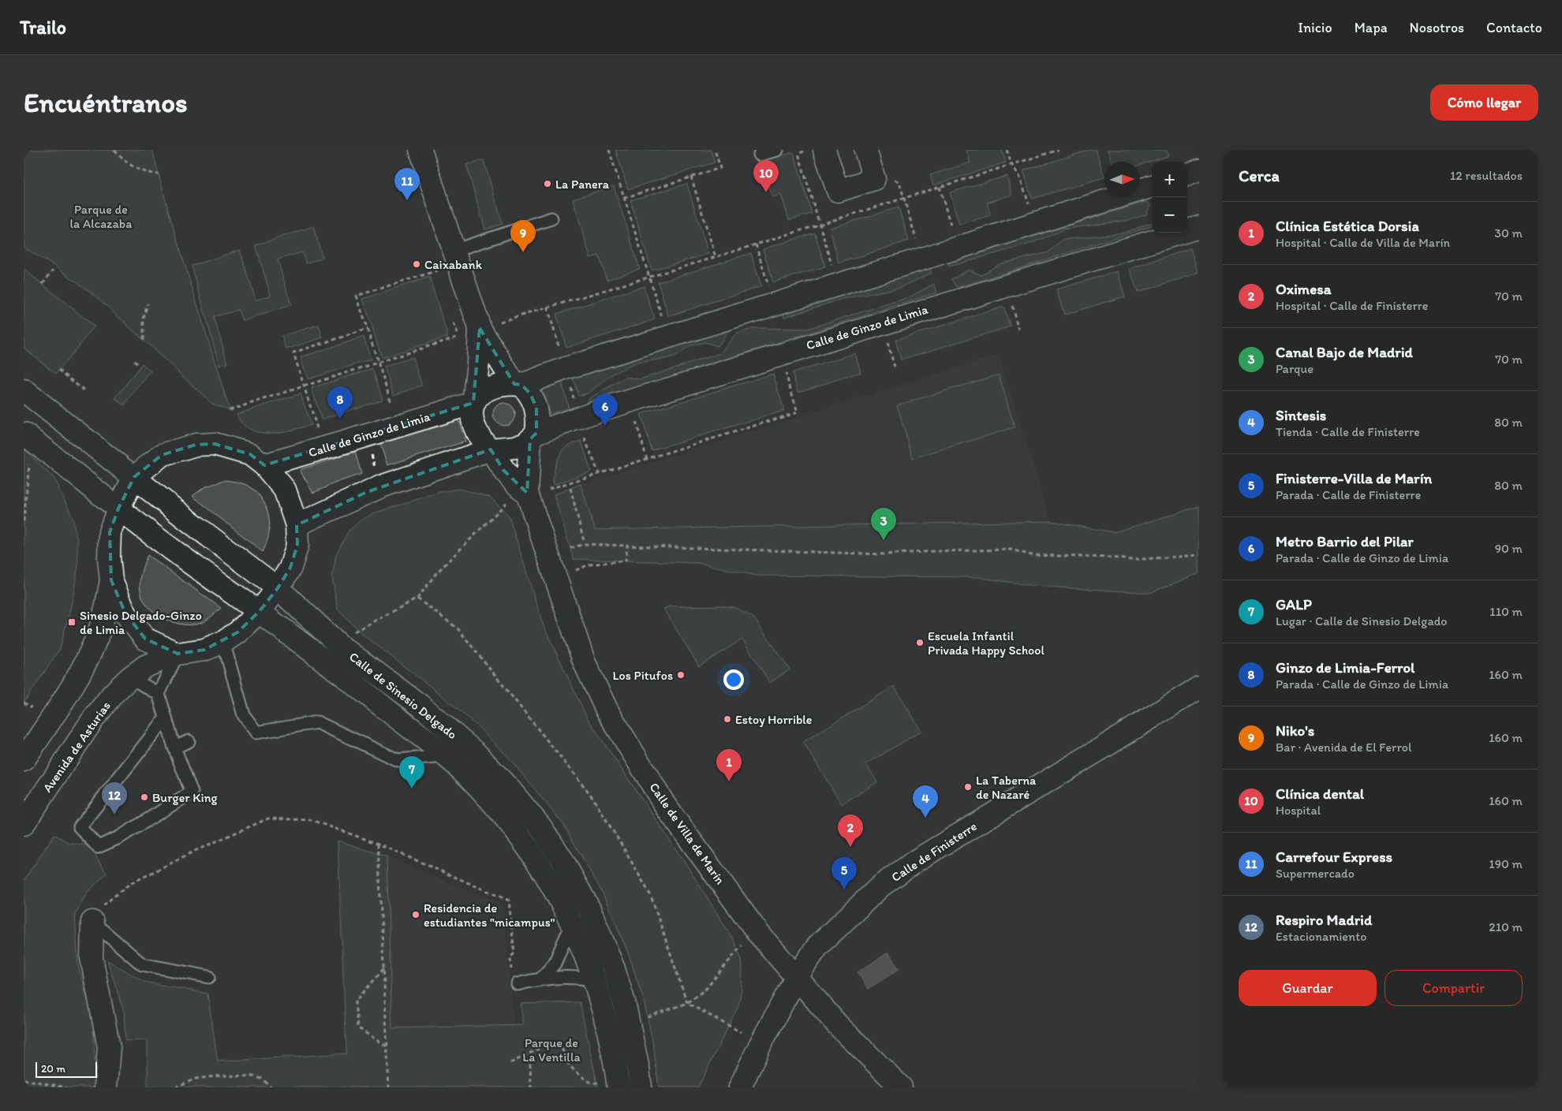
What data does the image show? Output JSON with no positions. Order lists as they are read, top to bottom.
{
  "streets": {
    "main road": [
      "Calle de Ginzo de Limia",
      "Calle de Sinesio Delgado",
      "Avenida de Asturias",
      "Calle de Villa de Marín",
      "Calle de Finisterre"
    ]
  },
  "crossings": [
    ["Calle de Ginzo de Limia", "Calle de Villa de Marín"],
    ["Calle de Villa de Marín", "Calle de Finisterre"]
  ],
  "parks": ["Parque de la Alcazaba", "Parque de La Ventilla"],
  "places": {
    "other": [
      "La Panera",
      "Caixabank",
      "Escuela Infantil Privada Happy School",
      "Los Pitufos",
      "Estoy Horrible",
      "La Taberna de Nazaré",
      "Burger King",
      "Residencia de estudiantes \"micampus\""
    ],
    "transit": ["Sinesio Delgado-Ginzo de Limia"]
  },
  "scale_bar": "20 m",
  "north": "right",
  "page": {
    "header": "Trailo",
    "nav": [
      "Inicio",
      "Mapa",
      "Nosotros",
      "Contacto"
    ],
    "buttons": [
      "Cómo llegar",
      ["Guardar", "Compartir"]
    ],
    "title": "Encuéntranos",
    "heading": ["Cerca", "12 resultados"],
    "pins": [
      "10",
      "11",
      "9",
      "8",
      "6",
      "3",
      "1",
      "7",
      "12",
      "4",
      "2",
      "5"
    ],
    "map_buttons": ["+", "−"],
    "list": [
      {
        "mark": "1",
        "name": "Clínica Estética Dorsia",
        "note": "Hospital · Calle de Villa de Marín",
        "value": "30 m"
      },
      {
        "mark": "2",
        "name": "Oximesa",
        "note": "Hospital · Calle de Finisterre",
        "value": "70 m"
      },
      {
        "mark": "3",
        "name": "Canal Bajo de Madrid",
        "note": "Parque",
        "value": "70 m"
      },
      {
        "mark": "4",
        "name": "Sintesis",
        "note": "Tienda · Calle de Finisterre",
        "value": "80 m"
      },
      {
        "mark": "5",
        "name": "Finisterre-Villa de Marín",
        "note": "Parada · Calle de Finisterre",
        "value": "80 m"
      },
      {
        "mark": "6",
        "name": "Metro Barrio del Pilar",
        "note": "Parada · Calle de Ginzo de Limia",
        "value": "90 m"
      },
      {
        "mark": "7",
        "name": "GALP",
        "note": "Lugar · Calle de Sinesio Delgado",
        "value": "110 m"
      },
      {
        "mark": "8",
        "name": "Ginzo de Limia-Ferrol",
        "note": "Parada · Calle de Ginzo de Limia",
        "value": "160 m"
      },
      {
        "mark": "9",
        "name": "Niko's",
        "note": "Bar · Avenida de El Ferrol",
        "value": "160 m"
      },
      {
        "mark": "10",
        "name": "Clínica dental",
        "note": "Hospital",
        "value": "160 m"
      },
      {
        "mark": "11",
        "name": "Carrefour Express",
        "note": "Supermercado",
        "value": "190 m"
      },
      {
        "mark": "12",
        "name": "Respiro Madrid",
        "note": "Estacionamiento",
        "value": "210 m"
      }
    ],
    "scale": "20 m"
  }
}
